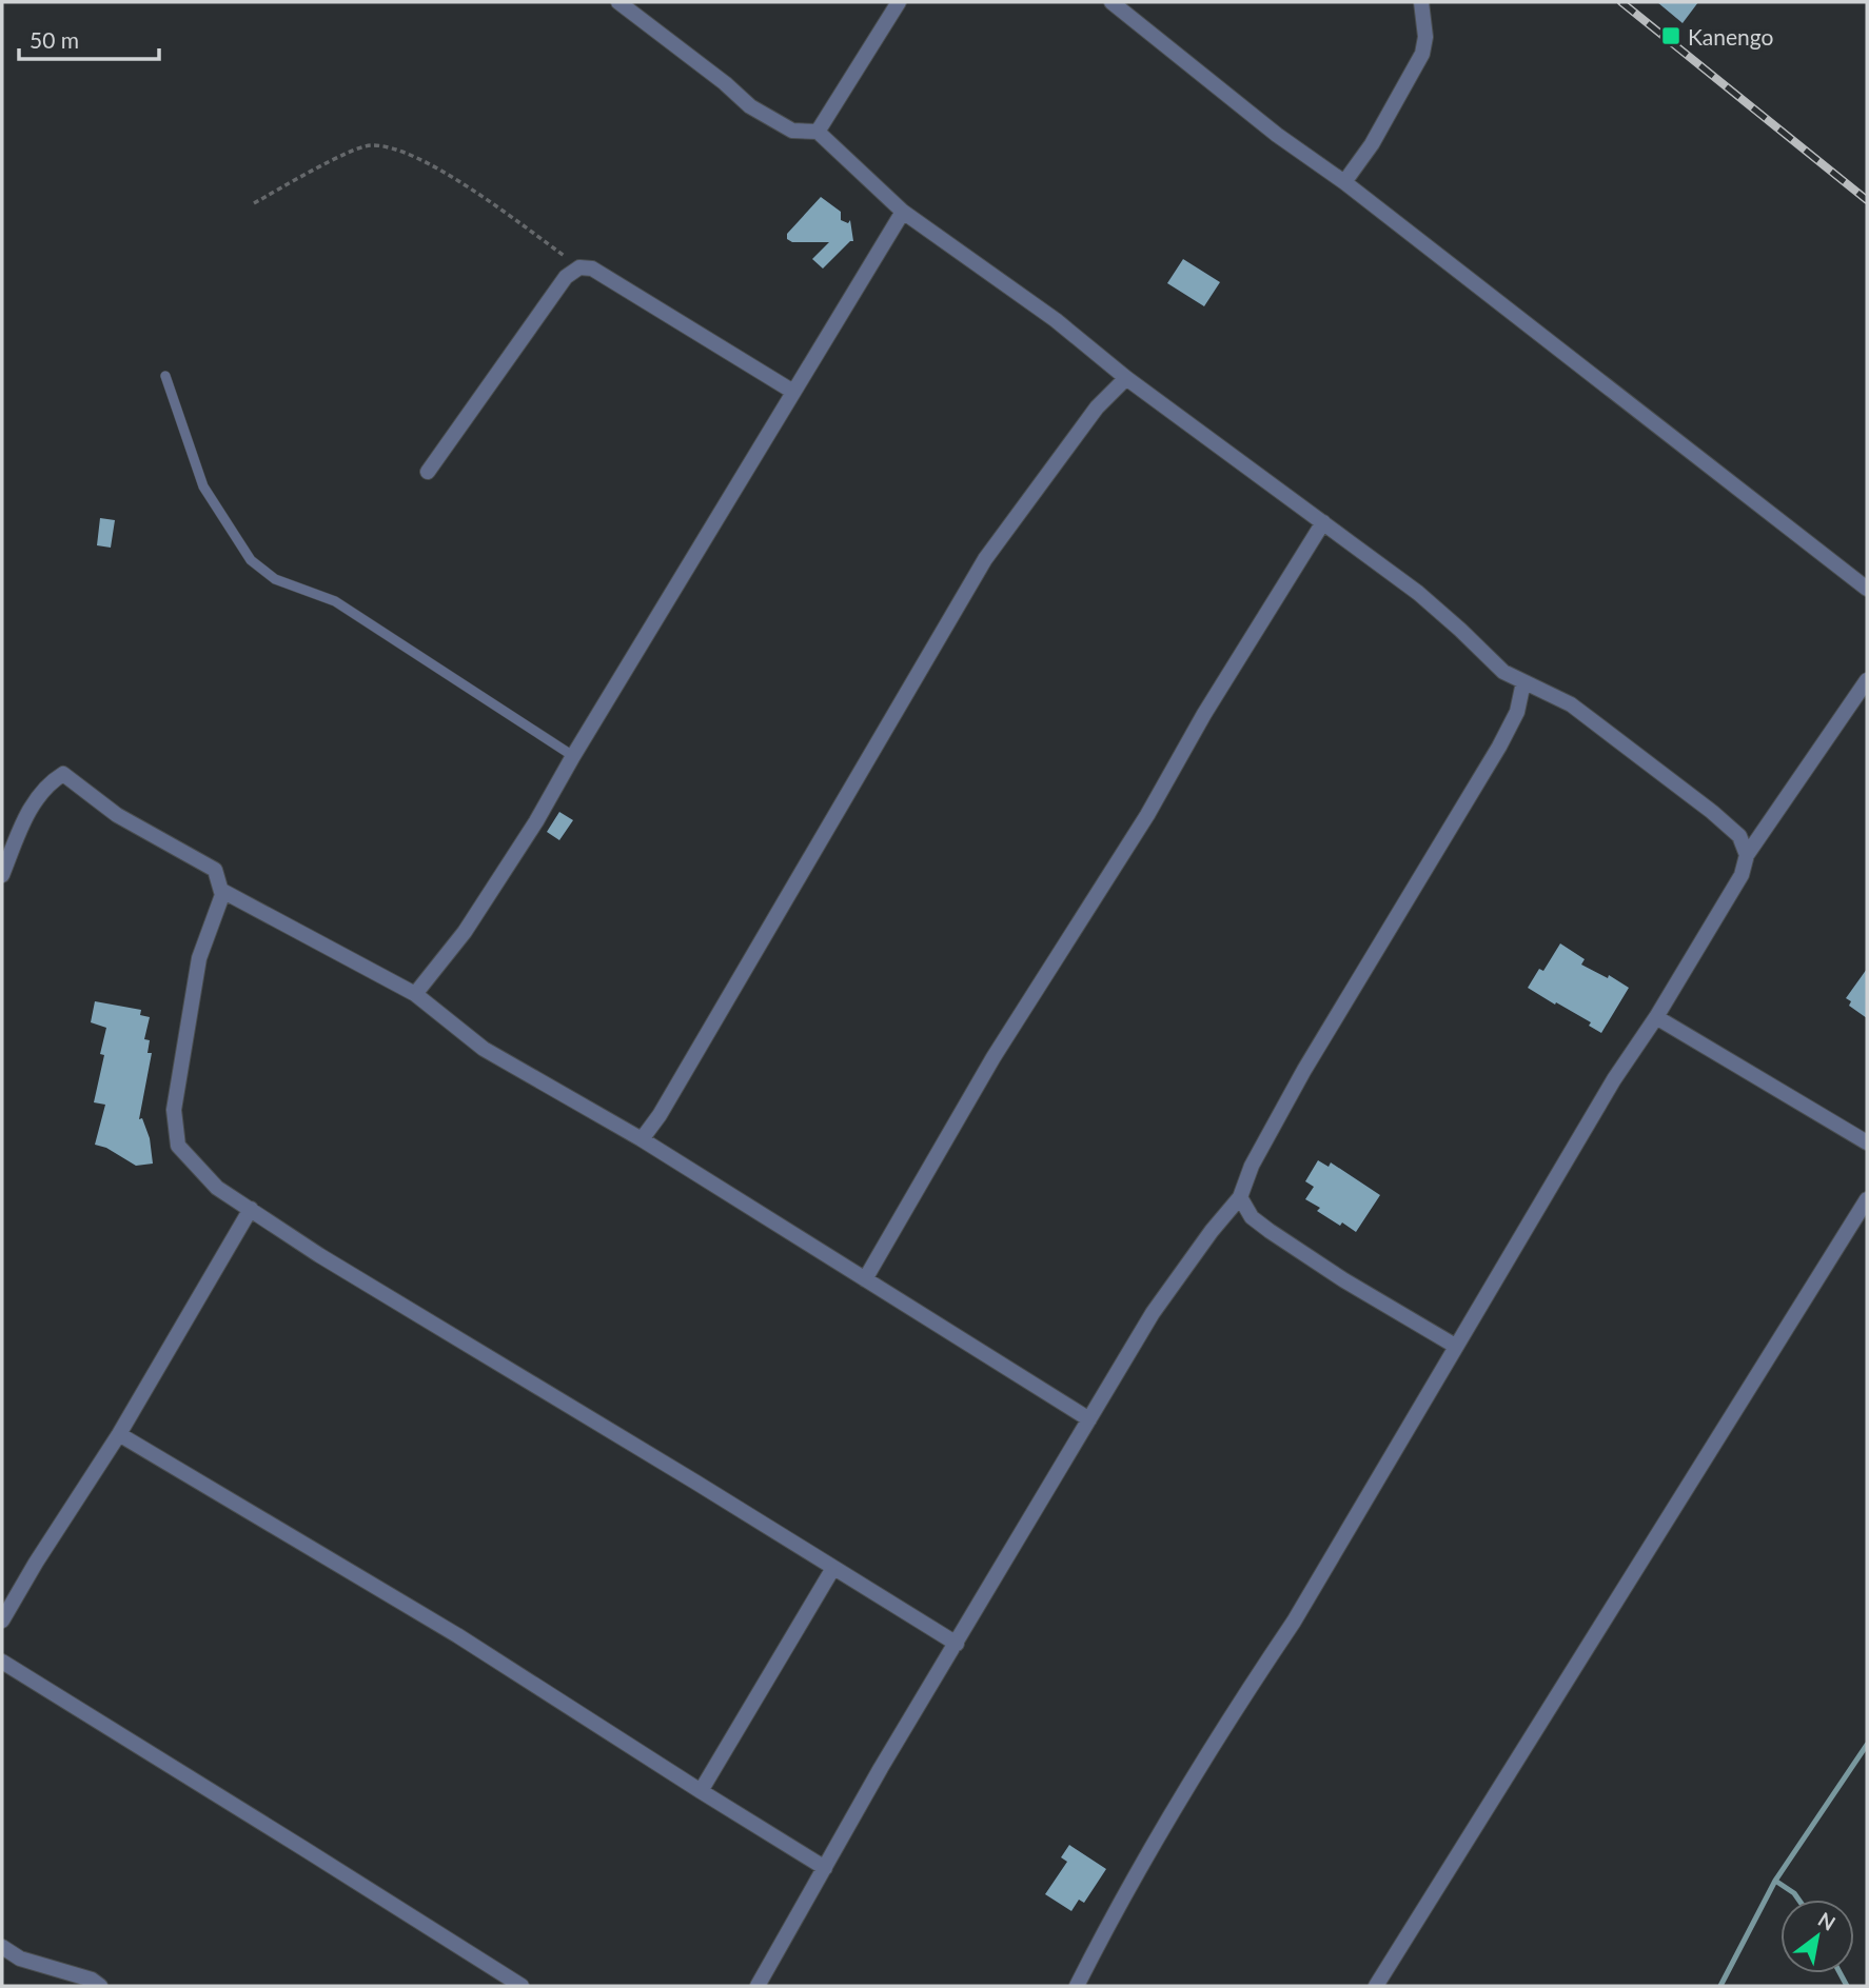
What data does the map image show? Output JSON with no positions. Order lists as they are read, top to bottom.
{
  "places": {
    "transit": ["Kanengo"]
  },
  "scale_bar": "50 m",
  "north": "top right"
}
